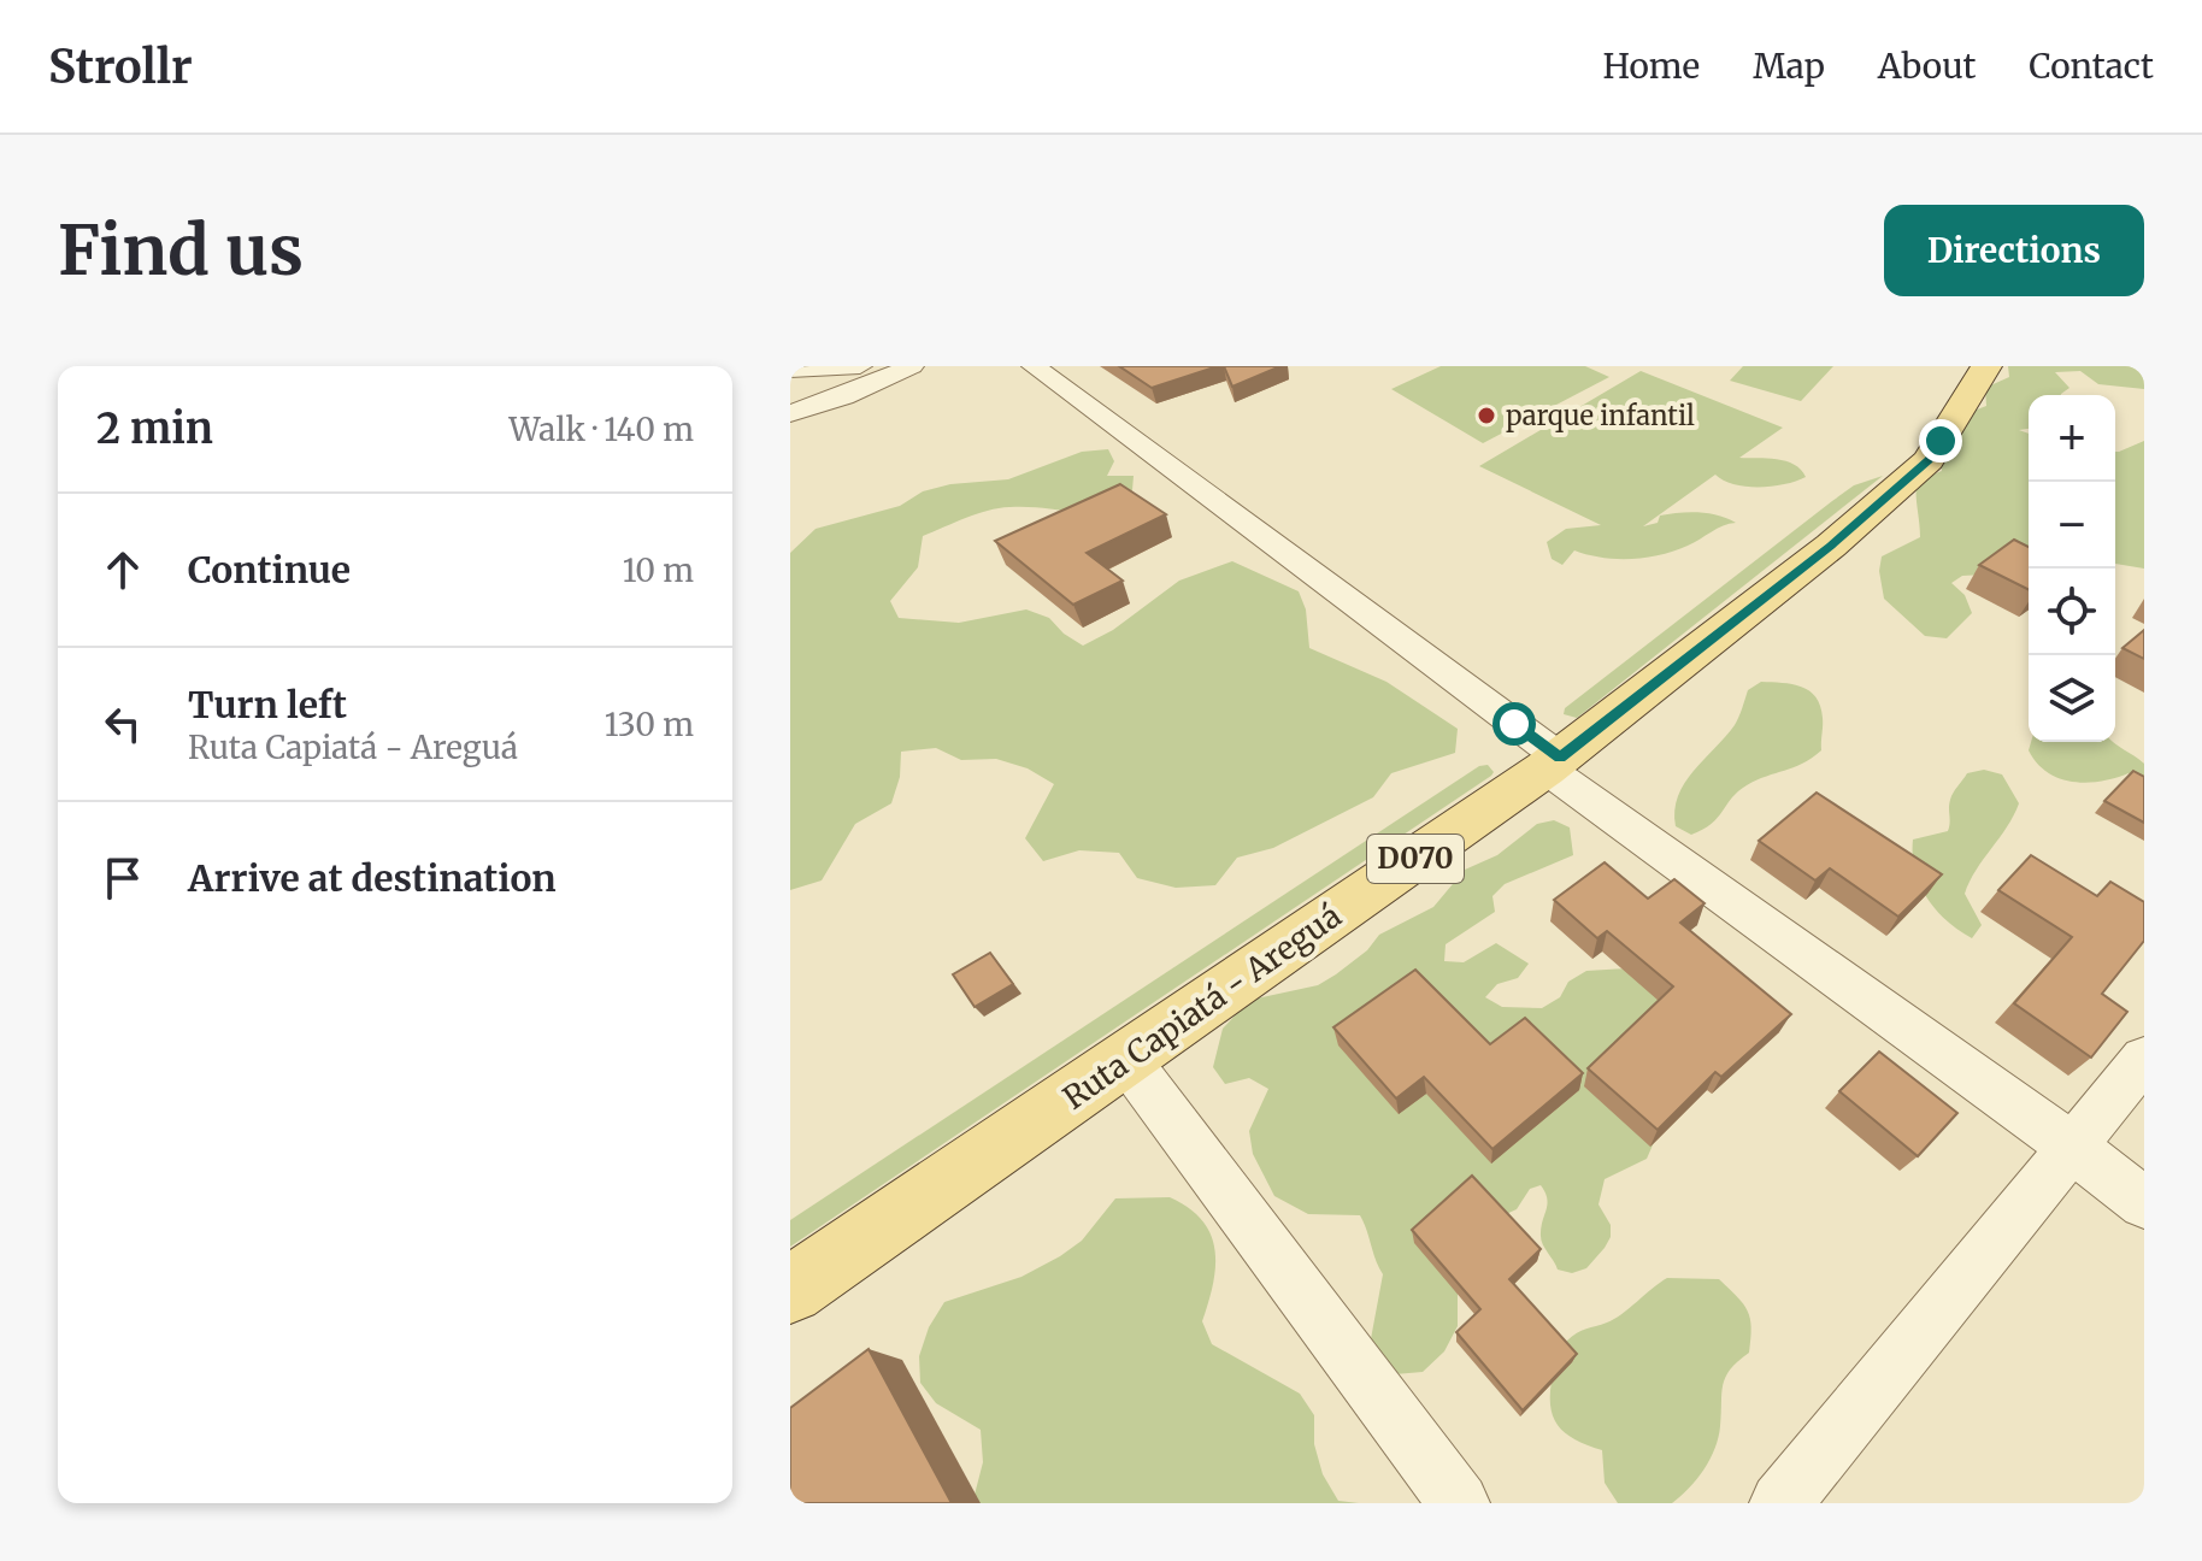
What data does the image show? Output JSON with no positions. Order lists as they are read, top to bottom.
{
  "streets": {
    "main road": ["D070", "Ruta Capiatá - Areguá"]
  },
  "places": ["parque infantil"],
  "page": {
    "header": "Strollr",
    "nav": [
      "Home",
      "Map",
      "About",
      "Contact"
    ],
    "buttons": "Directions",
    "title": "Find us",
    "heading": ["2 min", "Walk · 140 m"],
    "map_buttons": ["+", "−"],
    "list": [
      ["Continue", "10 m"],
      ["Turn left", "Ruta Capiatá - Areguá", "130 m"],
      "Arrive at destination"
    ]
  }
}
